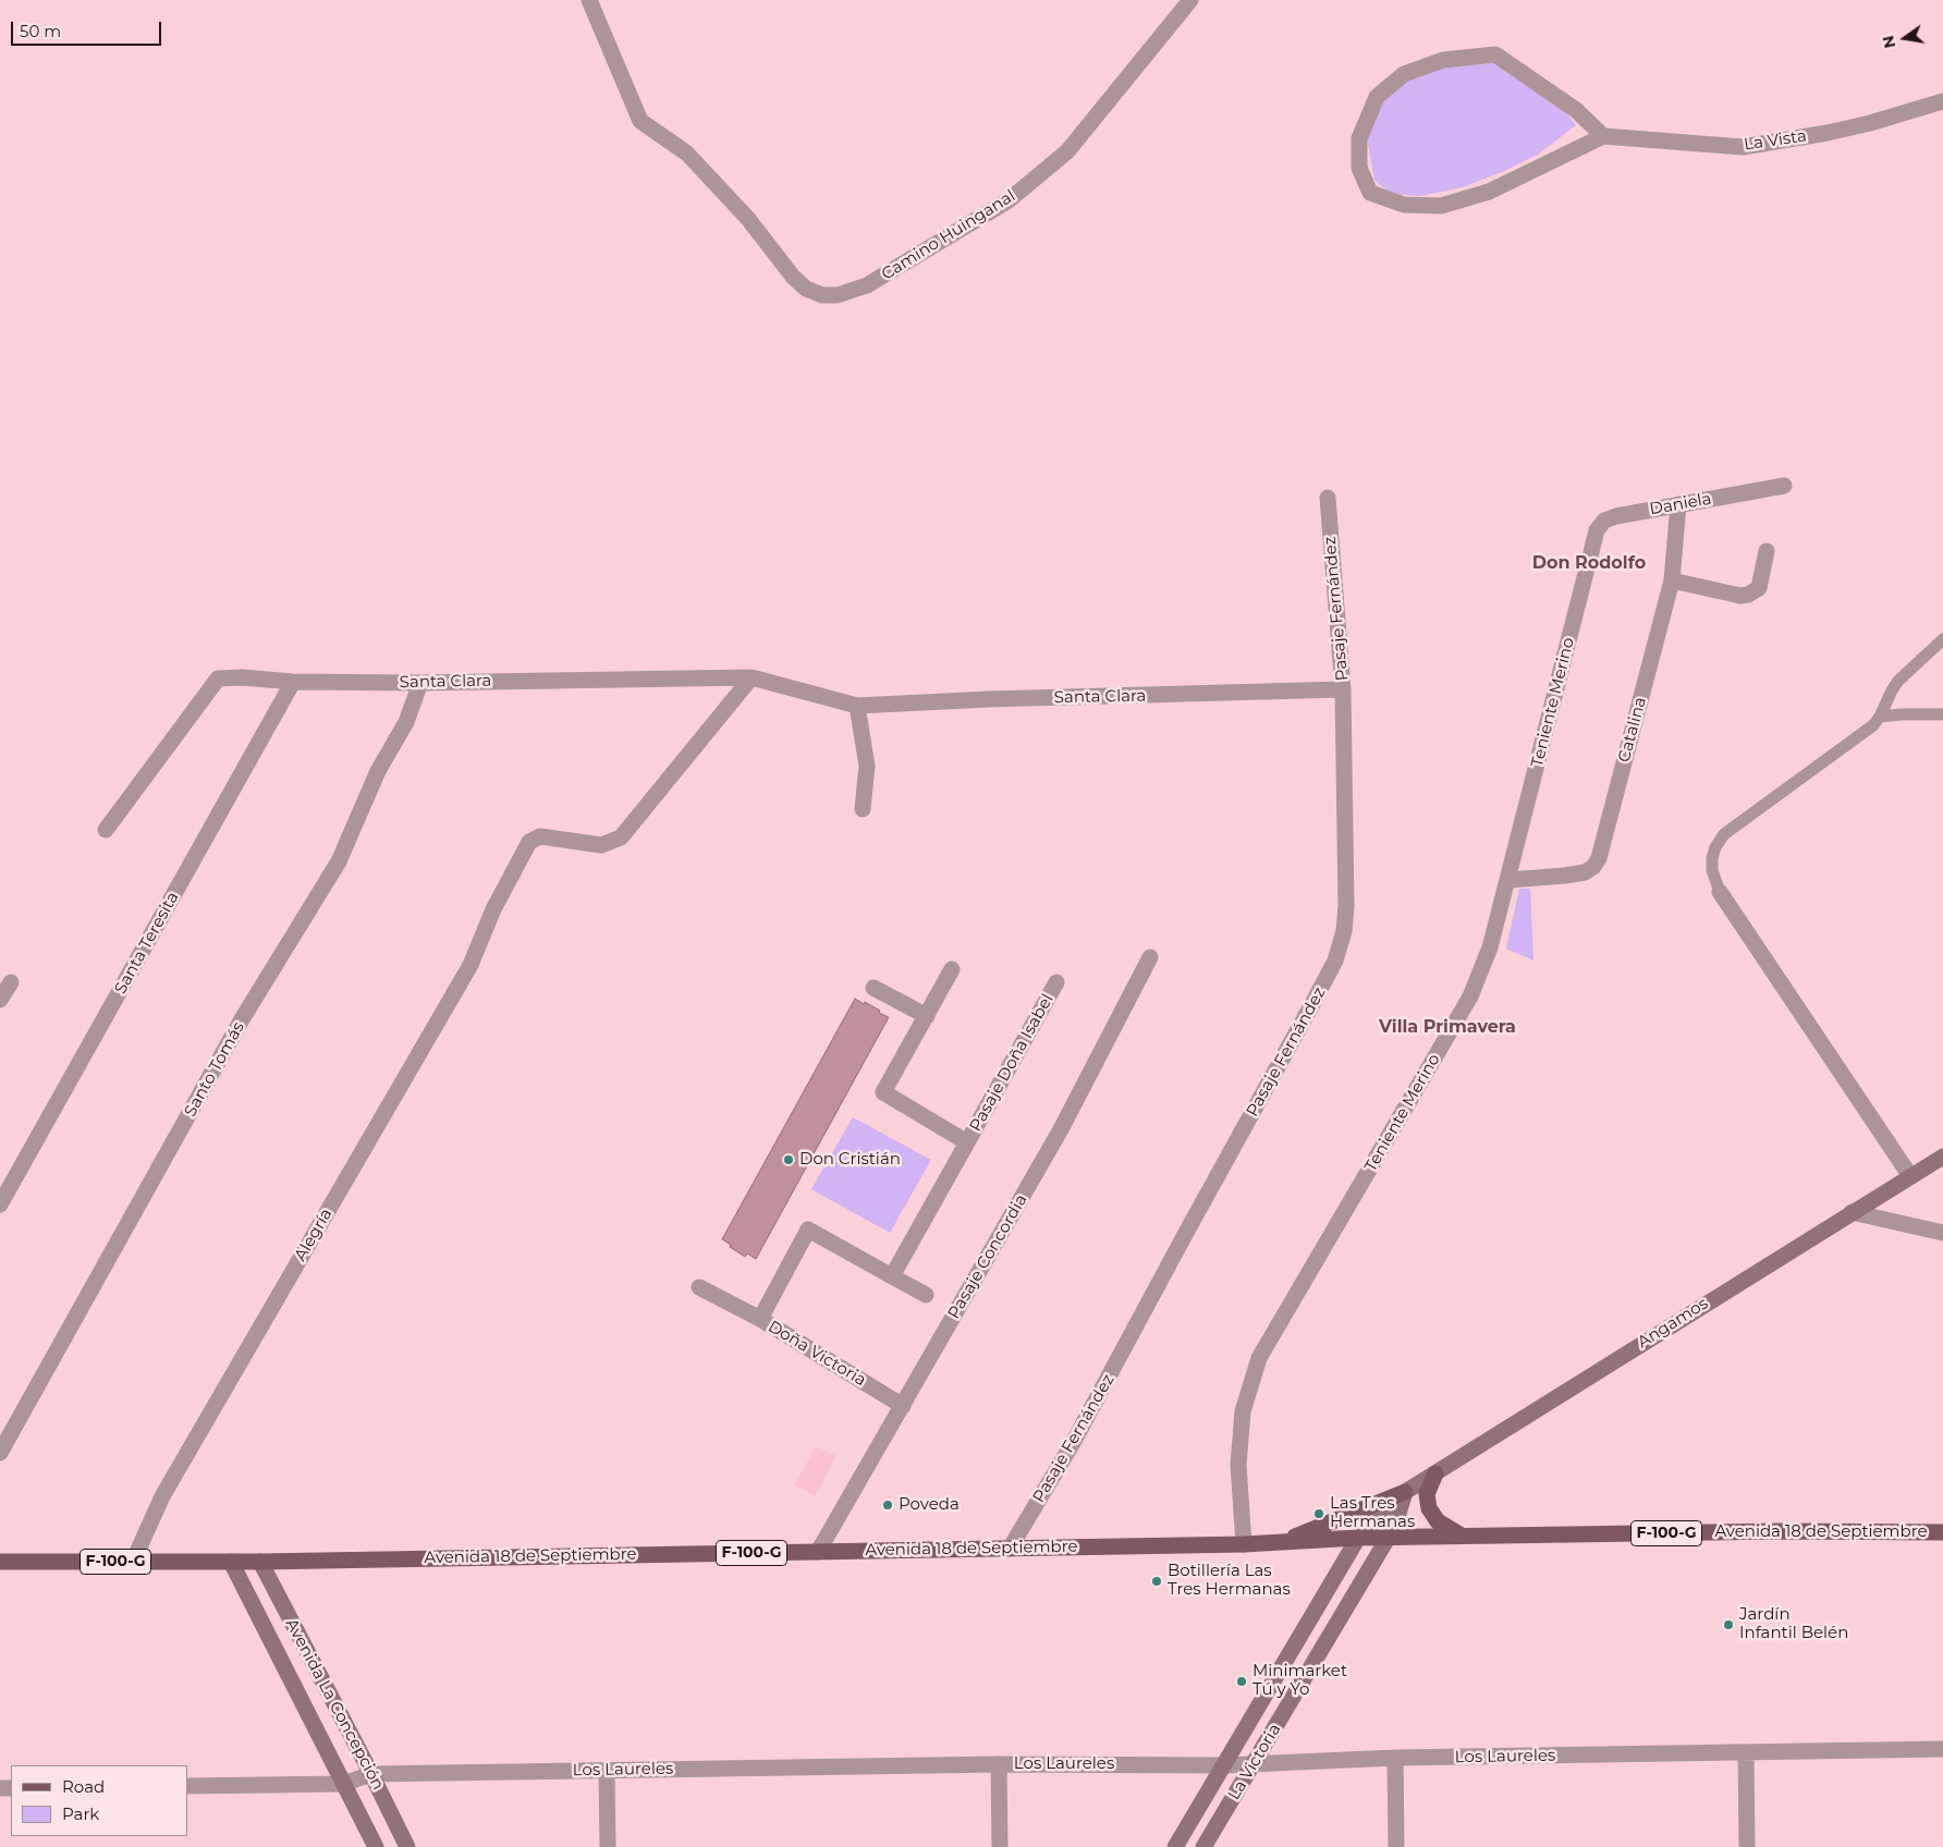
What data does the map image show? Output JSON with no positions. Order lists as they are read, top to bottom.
{
  "streets": {
    "main road": ["Avenida 18 de Septiembre", "F-100-G"],
    "street": [
      "La Vista",
      "Camino Huinganal",
      "Daniela",
      "Pasaje Fernández",
      "Santa Clara",
      "Teniente Merino",
      "Catalina",
      "Santa Teresita",
      "Pasaje Doña Isabel",
      "Santo Tomás",
      "Alegría",
      "Pasaje Concordia",
      "Angamos",
      "Doña Victoria",
      "Avenida La Concepción",
      "Los Laureles",
      "La Victoria"
    ]
  },
  "crossings": [
    ["Daniela", "Teniente Merino"],
    ["Daniela", "Catalina"],
    ["Pasaje Fernández", "Santa Clara"],
    ["Pasaje Fernández", "Avenida 18 de Septiembre"],
    ["Santa Clara", "Santa Teresita"],
    ["Santa Clara", "Santo Tomás"],
    ["Santa Clara", "Alegría"],
    ["Teniente Merino", "Catalina"],
    ["Teniente Merino", "Avenida 18 de Septiembre"],
    ["Alegría", "Avenida 18 de Septiembre"],
    ["Pasaje Concordia", "Doña Victoria"],
    ["Pasaje Concordia", "Avenida 18 de Septiembre"],
    ["Angamos", "Avenida 18 de Septiembre"],
    ["Angamos", "La Victoria"],
    ["Avenida 18 de Septiembre", "Avenida La Concepción"],
    ["Avenida 18 de Septiembre", "La Victoria"],
    ["Avenida La Concepción", "Los Laureles"],
    ["Los Laureles", "La Victoria"]
  ],
  "districts": ["Don Rodolfo", "Villa Primavera"],
  "places": [
    "Don Cristián",
    "Poveda",
    "Las Tres Hermanas",
    "Botillería Las Tres Hermanas",
    "Jardín Infantil Belén",
    "Minimarket Tú y Yo"
  ],
  "legend": ["Road", "Park"],
  "scale_bar": "50 m",
  "north": "left"
}
